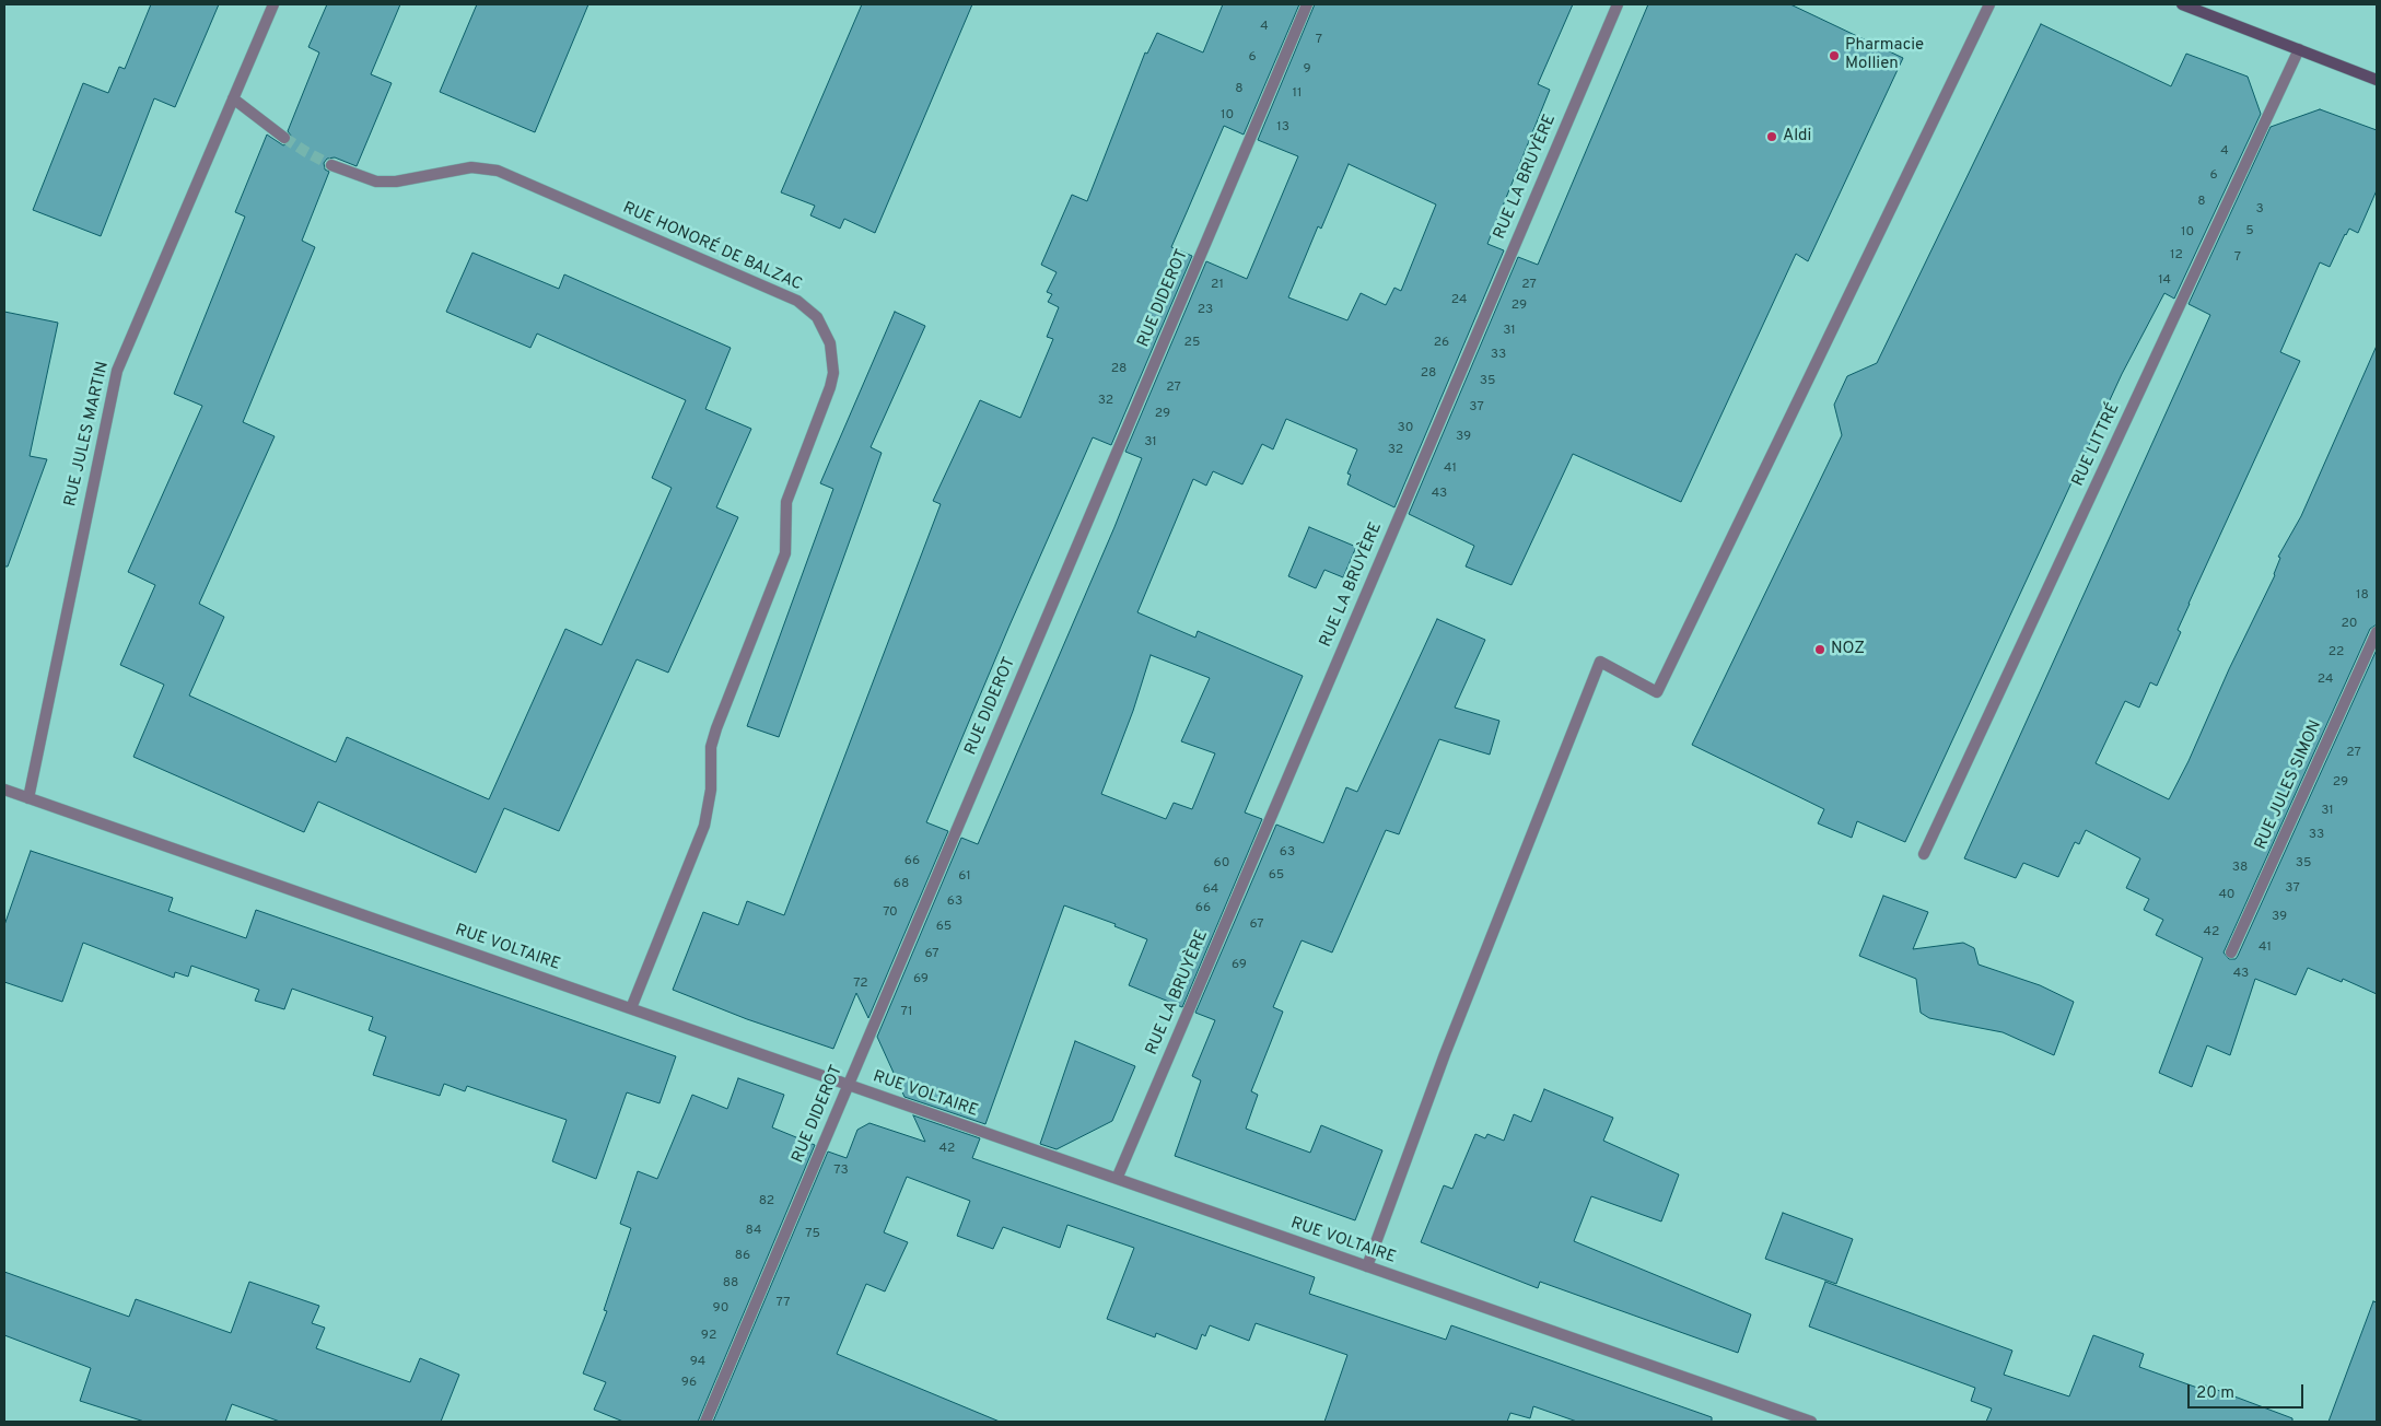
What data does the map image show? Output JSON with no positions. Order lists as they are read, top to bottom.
{
  "streets": {
    "street": [
      "RUE LA BRUYÈRE",
      "RUE HONORÉ DE BALZAC",
      "RUE DIDEROT",
      "RUE JULES MARTIN",
      "RUE LITTRÉ",
      "RUE JULES SIMON",
      "RUE VOLTAIRE"
    ]
  },
  "crossings": [
    ["RUE LA BRUYÈRE", "RUE VOLTAIRE"],
    ["RUE HONORÉ DE BALZAC", "RUE VOLTAIRE"],
    ["RUE DIDEROT", "RUE VOLTAIRE"],
    ["RUE JULES MARTIN", "RUE VOLTAIRE"]
  ],
  "places": ["Pharmacie Mollien", "Aldi", "NOZ"],
  "house_numbers": [
    "4",
    "7",
    "6",
    "9",
    "8",
    "11",
    "10",
    "13",
    "4",
    "6",
    "8",
    "3",
    "5",
    "10",
    "12",
    "7",
    "14",
    "21",
    "27",
    "24",
    "29",
    "23",
    "31",
    "25",
    "26",
    "33",
    "28",
    "28",
    "35",
    "27",
    "32",
    "37",
    "29",
    "30",
    "39",
    "31",
    "32",
    "41",
    "43",
    "18",
    "20",
    "22",
    "24",
    "27",
    "29",
    "31",
    "33",
    "63",
    "66",
    "60",
    "35",
    "38",
    "65",
    "61",
    "68",
    "37",
    "64",
    "40",
    "63",
    "66",
    "70",
    "39",
    "67",
    "65",
    "42",
    "41",
    "67",
    "69",
    "43",
    "69",
    "72",
    "71",
    "42",
    "73",
    "82",
    "84",
    "75",
    "86",
    "88",
    "77",
    "90",
    "92",
    "94",
    "96"
  ],
  "scale_bar": "20 m"
}
